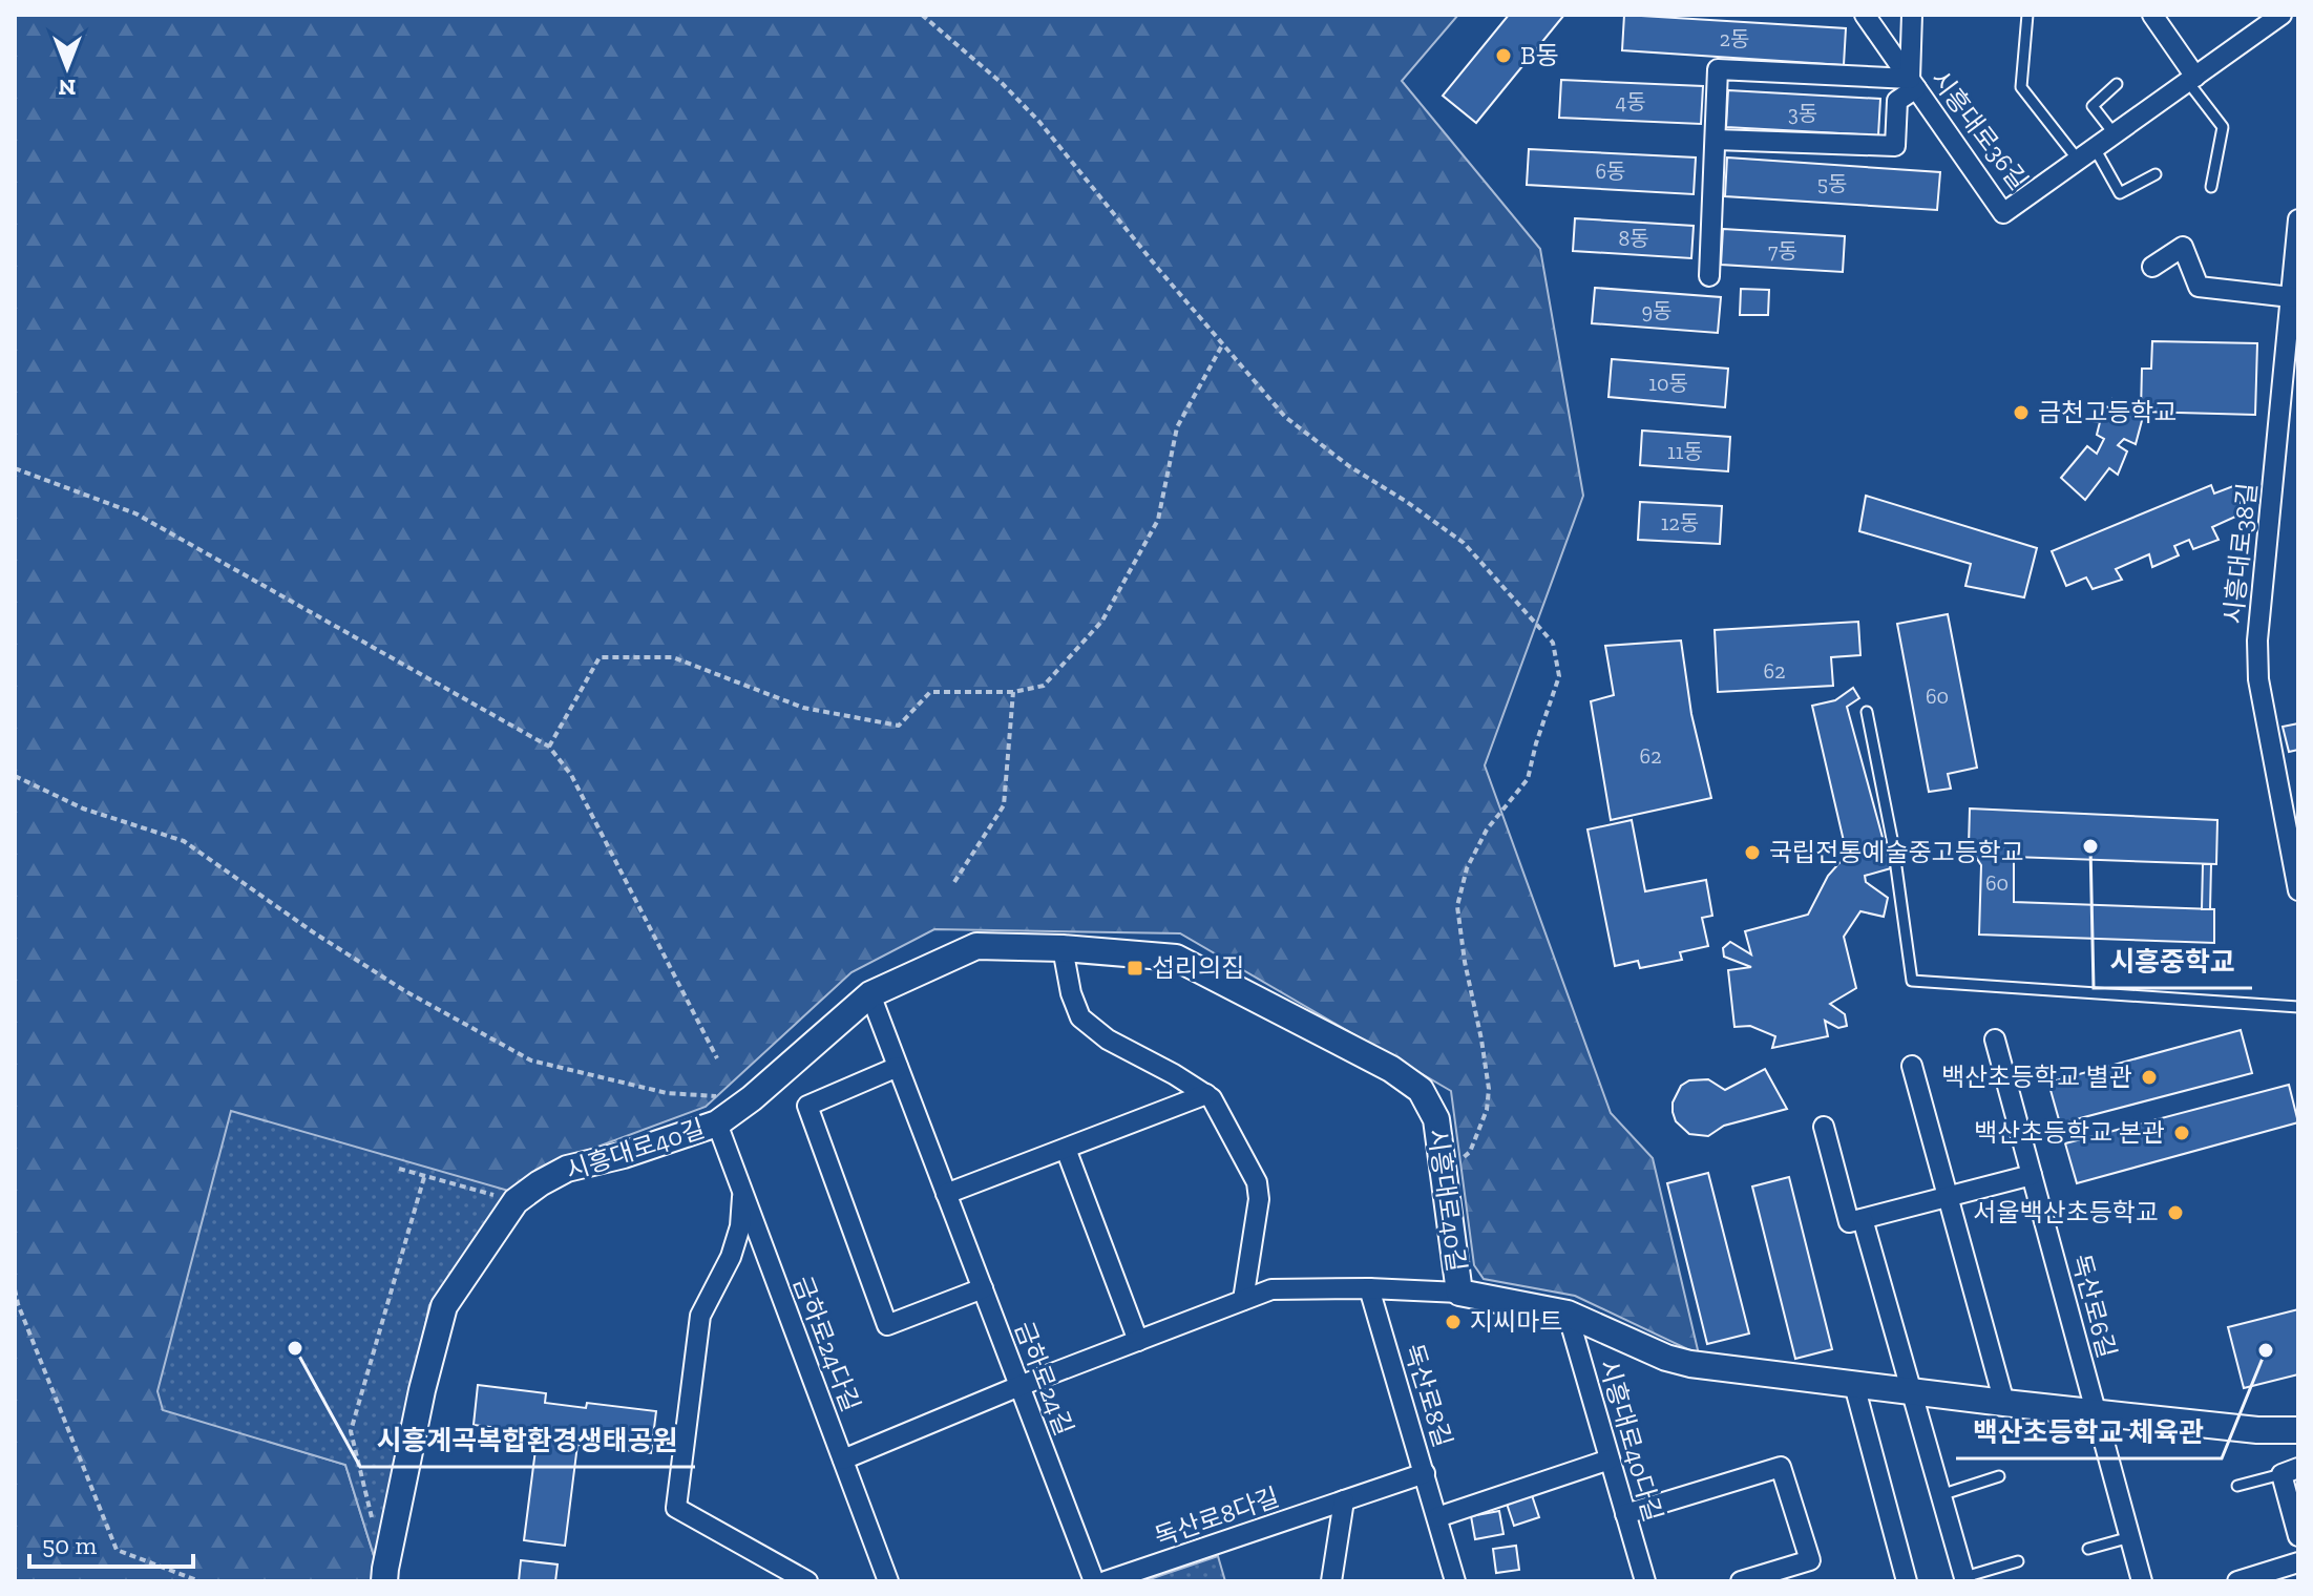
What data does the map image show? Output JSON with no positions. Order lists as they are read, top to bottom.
{
  "streets": {
    "street": [
      "시흥대로36길",
      "시흥대로38길",
      "시흥대로40길",
      "독산로6길",
      "금하로24다길",
      "금하로24길",
      "독산로8길",
      "시흥대로40다길",
      "독산로8다길"
    ]
  },
  "crossings": [
    ["시흥대로40길", "독산로6길"],
    ["시흥대로40길", "금하로24다길"],
    ["시흥대로40길", "금하로24길"],
    ["시흥대로40길", "시흥대로40다길"],
    ["독산로8길", "독산로8다길"]
  ],
  "places": {
    "other": [
      "B동",
      "금천고등학교",
      "시흥중학교",
      "국립전통예술중고등학교",
      "백산초등학교 별관",
      "백산초등학교 본관",
      "서울백산초등학교",
      "지씨마트",
      "시흥계곡복합환경생태공원",
      "백산초등학교 체육관"
    ],
    "transit": ["섭리의집"]
  },
  "house_numbers": [
    "2동",
    "4동",
    "3동",
    "6동",
    "5동",
    "8동",
    "7동",
    "9동",
    "10동",
    "11동",
    "12동",
    "62",
    "60",
    "62",
    "60"
  ],
  "scale_bar": "50 m",
  "north": "bottom"
}
